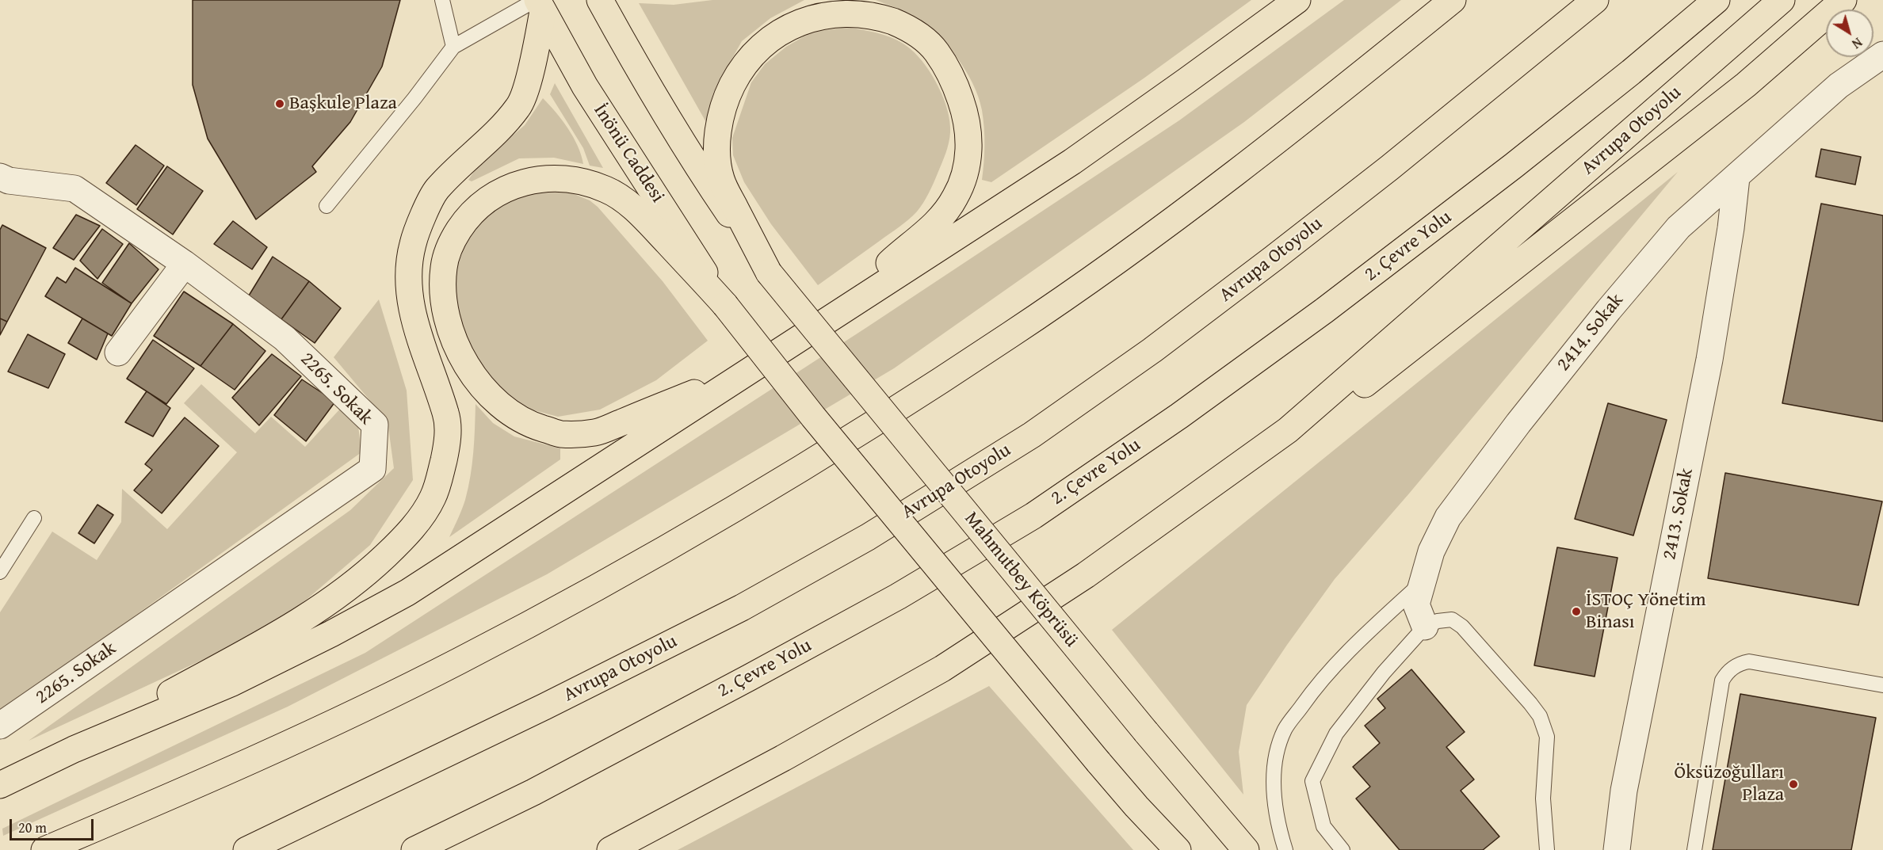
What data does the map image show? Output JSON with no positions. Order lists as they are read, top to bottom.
{
  "streets": {
    "main road": [
      "Avrupa Otoyolu",
      "İnönü Caddesi",
      "2. Çevre Yolu",
      "Mahmutbey Köprüsü"
    ],
    "street": ["2414. Sokak", "2265. Sokak", "2413. Sokak"]
  },
  "crossings": [
    ["2414. Sokak", "2413. Sokak"]
  ],
  "places": ["Başkule Plaza", "İSTOÇ Yönetim Binası", "Öksüzoğulları Plaza"],
  "scale_bar": "20 m",
  "north": "bottom right"
}
